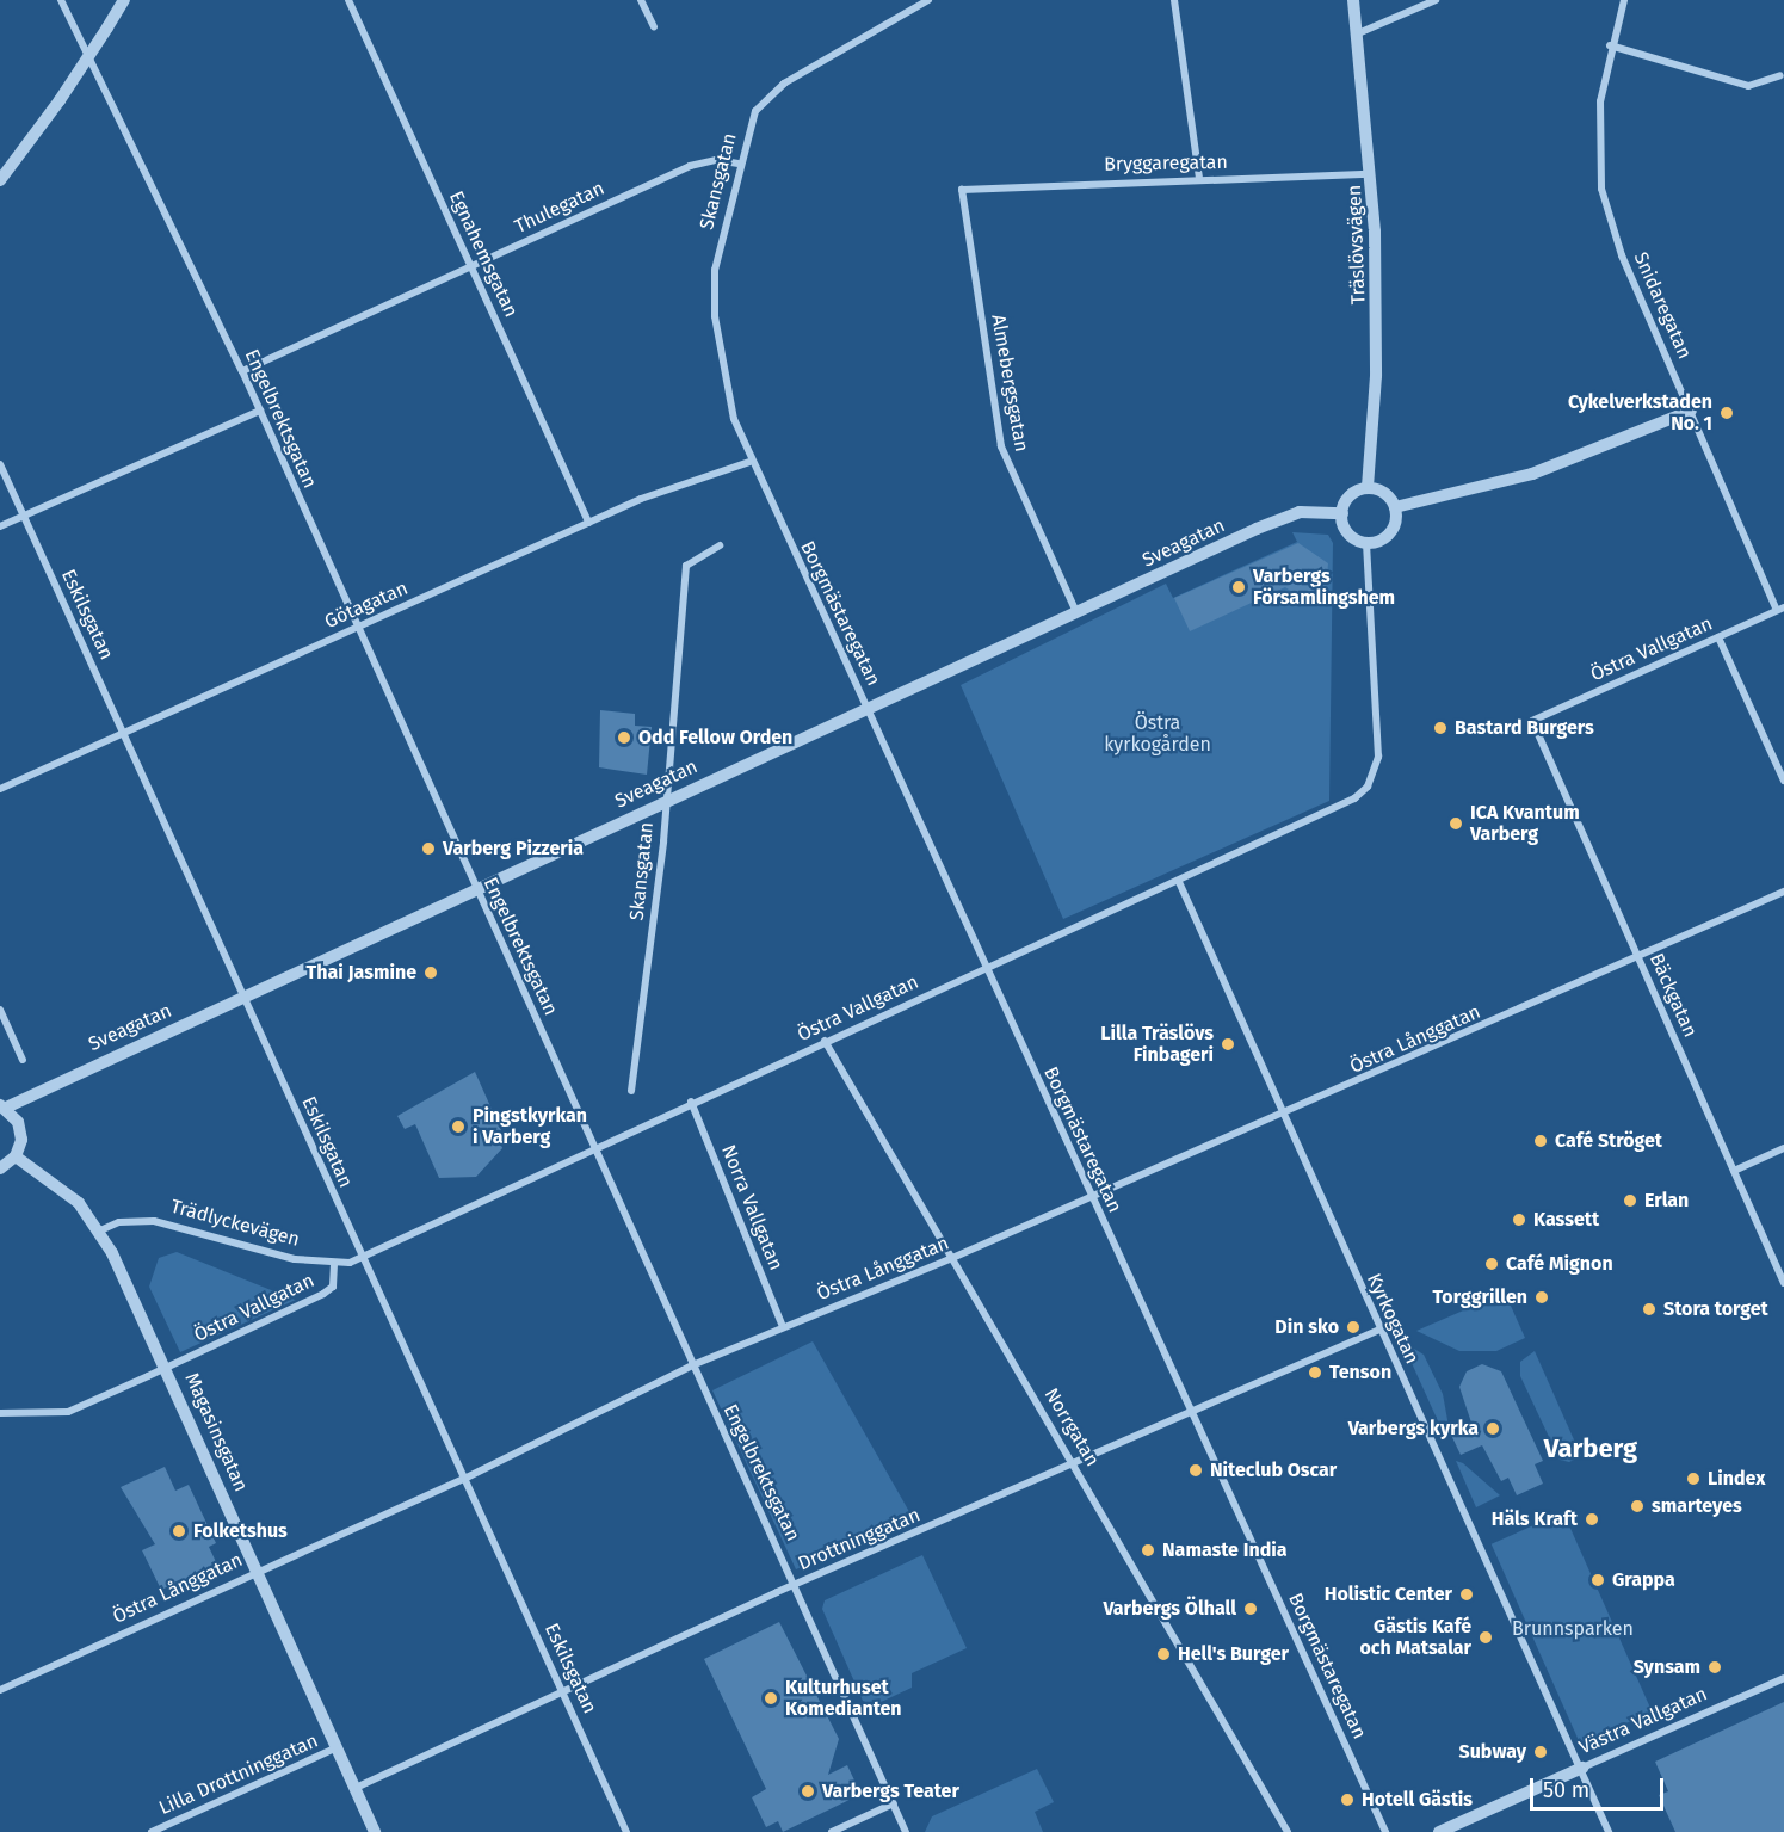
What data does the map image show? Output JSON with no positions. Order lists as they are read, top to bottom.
{
  "streets": {
    "street": [
      "Bryggaregatan",
      "Skansgatan",
      "Thulegatan",
      "Träslövsvägen",
      "Egnahemsgatan",
      "Snidaregatan",
      "Almebergsgatan",
      "Engelbrektsgatan",
      "Sveagatan",
      "Götagatan",
      "Borgmästaregatan",
      "Eskilsgatan",
      "Östra Vallgatan",
      "Bäckgatan",
      "Östra Långgatan",
      "Norra Vallgatan",
      "Trädlyckevägen",
      "Kyrkogatan",
      "Norrgatan",
      "Magasinsgatan",
      "Drottninggatan",
      "Västra Vallgatan",
      "Lilla Drottninggatan"
    ]
  },
  "crossings": [
    ["Bryggaregatan", "Träslövsvägen"],
    ["Bryggaregatan", "Almebergsgatan"],
    ["Skansgatan", "Thulegatan"],
    ["Skansgatan", "Sveagatan"],
    ["Skansgatan", "Götagatan"],
    ["Skansgatan", "Borgmästaregatan"],
    ["Thulegatan", "Egnahemsgatan"],
    ["Thulegatan", "Engelbrektsgatan"],
    ["Träslövsvägen", "Sveagatan"],
    ["Träslövsvägen", "Östra Vallgatan"],
    ["Egnahemsgatan", "Götagatan"],
    ["Snidaregatan", "Östra Vallgatan"],
    ["Almebergsgatan", "Sveagatan"],
    ["Engelbrektsgatan", "Sveagatan"],
    ["Engelbrektsgatan", "Götagatan"],
    ["Engelbrektsgatan", "Östra Vallgatan"],
    ["Engelbrektsgatan", "Östra Långgatan"],
    ["Engelbrektsgatan", "Drottninggatan"],
    ["Sveagatan", "Borgmästaregatan"],
    ["Sveagatan", "Eskilsgatan"],
    ["Sveagatan", "Östra Vallgatan"],
    ["Götagatan", "Borgmästaregatan"],
    ["Götagatan", "Eskilsgatan"],
    ["Borgmästaregatan", "Östra Vallgatan"],
    ["Borgmästaregatan", "Östra Långgatan"],
    ["Borgmästaregatan", "Drottninggatan"],
    ["Eskilsgatan", "Östra Vallgatan"],
    ["Eskilsgatan", "Östra Långgatan"],
    ["Eskilsgatan", "Trädlyckevägen"],
    ["Eskilsgatan", "Drottninggatan"],
    ["Östra Vallgatan", "Bäckgatan"],
    ["Östra Vallgatan", "Norra Vallgatan"],
    ["Östra Vallgatan", "Trädlyckevägen"],
    ["Östra Vallgatan", "Kyrkogatan"],
    ["Östra Vallgatan", "Norrgatan"],
    ["Östra Vallgatan", "Magasinsgatan"],
    ["Bäckgatan", "Östra Långgatan"],
    ["Östra Långgatan", "Norra Vallgatan"],
    ["Östra Långgatan", "Kyrkogatan"],
    ["Östra Långgatan", "Norrgatan"],
    ["Östra Långgatan", "Magasinsgatan"],
    ["Trädlyckevägen", "Magasinsgatan"],
    ["Kyrkogatan", "Drottninggatan"],
    ["Kyrkogatan", "Västra Vallgatan"],
    ["Norrgatan", "Drottninggatan"],
    ["Magasinsgatan", "Drottninggatan"],
    ["Magasinsgatan", "Lilla Drottninggatan"]
  ],
  "districts": ["Varberg"],
  "parks": ["Östra kyrkogården", "Brunnsparken"],
  "places": [
    "Cykelverkstaden No. 1",
    "Varbergs Församlingshem",
    "Bastard Burgers",
    "Odd Fellow Orden",
    "ICA Kvantum Varberg",
    "Varberg Pizzeria",
    "Thai Jasmine",
    "Lilla Träslövs Finbageri",
    "Pingstkyrkan i Varberg",
    "Café Ströget",
    "Erlan",
    "Kassett",
    "Café Mignon",
    "Torggrillen",
    "Stora torget",
    "Din sko",
    "Tenson",
    "Varbergs kyrka",
    "Niteclub Oscar",
    "Lindex",
    "smarteyes",
    "Häls Kraft",
    "Folketshus",
    "Namaste India",
    "Grappa",
    "Holistic Center",
    "Varbergs Ölhall",
    "Gästis Kafé och Matsalar",
    "Hell's Burger",
    "Synsam",
    "Kulturhuset Komedianten",
    "Subway",
    "Varbergs Teater",
    "Hotell Gästis"
  ],
  "scale_bar": "50 m"
}
